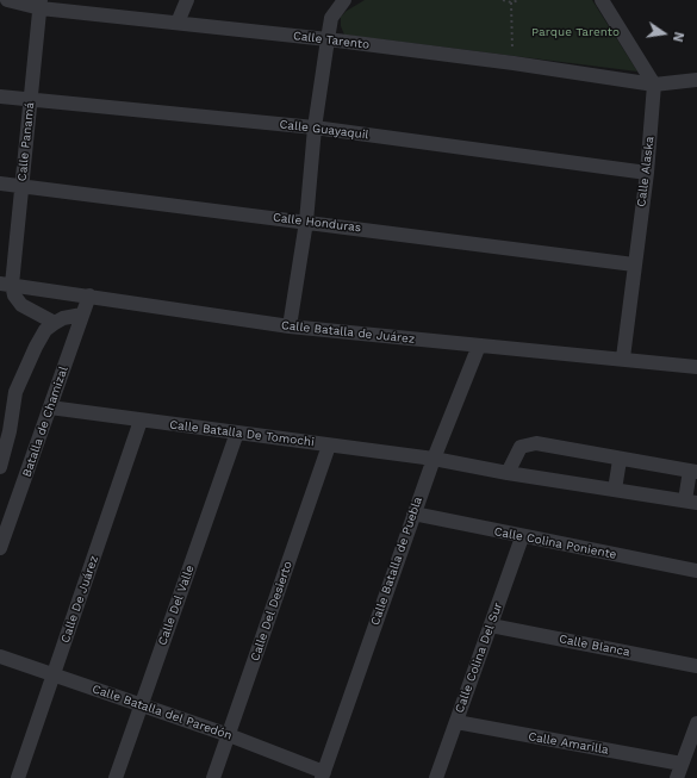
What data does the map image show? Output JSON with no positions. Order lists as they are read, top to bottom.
{
  "streets": {
    "street": [
      "Calle Tarento",
      "Calle Guayaquil",
      "Calle Panamá",
      "Calle Alaska",
      "Calle Honduras",
      "Calle Batalla de Juárez",
      "Batalla de Chamizal",
      "Calle Batalla De Tomochi",
      "Calle Colina Poniente",
      "Calle Batalla de Puebla",
      "Calle De Juárez",
      "Calle Del Valle",
      "Calle Del Desierto",
      "Calle Blanca",
      "Calle Colina Del Sur",
      "Calle Batalla del Paredón",
      "Calle Amarilla"
    ]
  },
  "crossings": [
    ["Calle Tarento", "Calle Panamá"],
    ["Calle Tarento", "Calle Alaska"],
    ["Calle Guayaquil", "Calle Panamá"],
    ["Calle Guayaquil", "Calle Alaska"],
    ["Calle Panamá", "Calle Honduras"],
    ["Calle Panamá", "Calle Batalla de Juárez"],
    ["Calle Alaska", "Calle Honduras"],
    ["Calle Alaska", "Calle Batalla de Juárez"],
    ["Calle Batalla de Juárez", "Batalla de Chamizal"],
    ["Calle Batalla de Juárez", "Calle Batalla de Puebla"],
    ["Batalla de Chamizal", "Calle Batalla De Tomochi"],
    ["Calle Batalla De Tomochi", "Calle Batalla de Puebla"],
    ["Calle Batalla De Tomochi", "Calle De Juárez"],
    ["Calle Batalla De Tomochi", "Calle Del Valle"],
    ["Calle Batalla De Tomochi", "Calle Del Desierto"],
    ["Calle Colina Poniente", "Calle Batalla de Puebla"],
    ["Calle Colina Poniente", "Calle Colina Del Sur"],
    ["Calle Batalla de Puebla", "Calle Batalla del Paredón"],
    ["Calle De Juárez", "Calle Batalla del Paredón"],
    ["Calle Del Valle", "Calle Batalla del Paredón"],
    ["Calle Del Desierto", "Calle Batalla del Paredón"],
    ["Calle Blanca", "Calle Colina Del Sur"],
    ["Calle Colina Del Sur", "Calle Amarilla"]
  ],
  "parks": ["Parque Tarento"],
  "north": "right"
}
